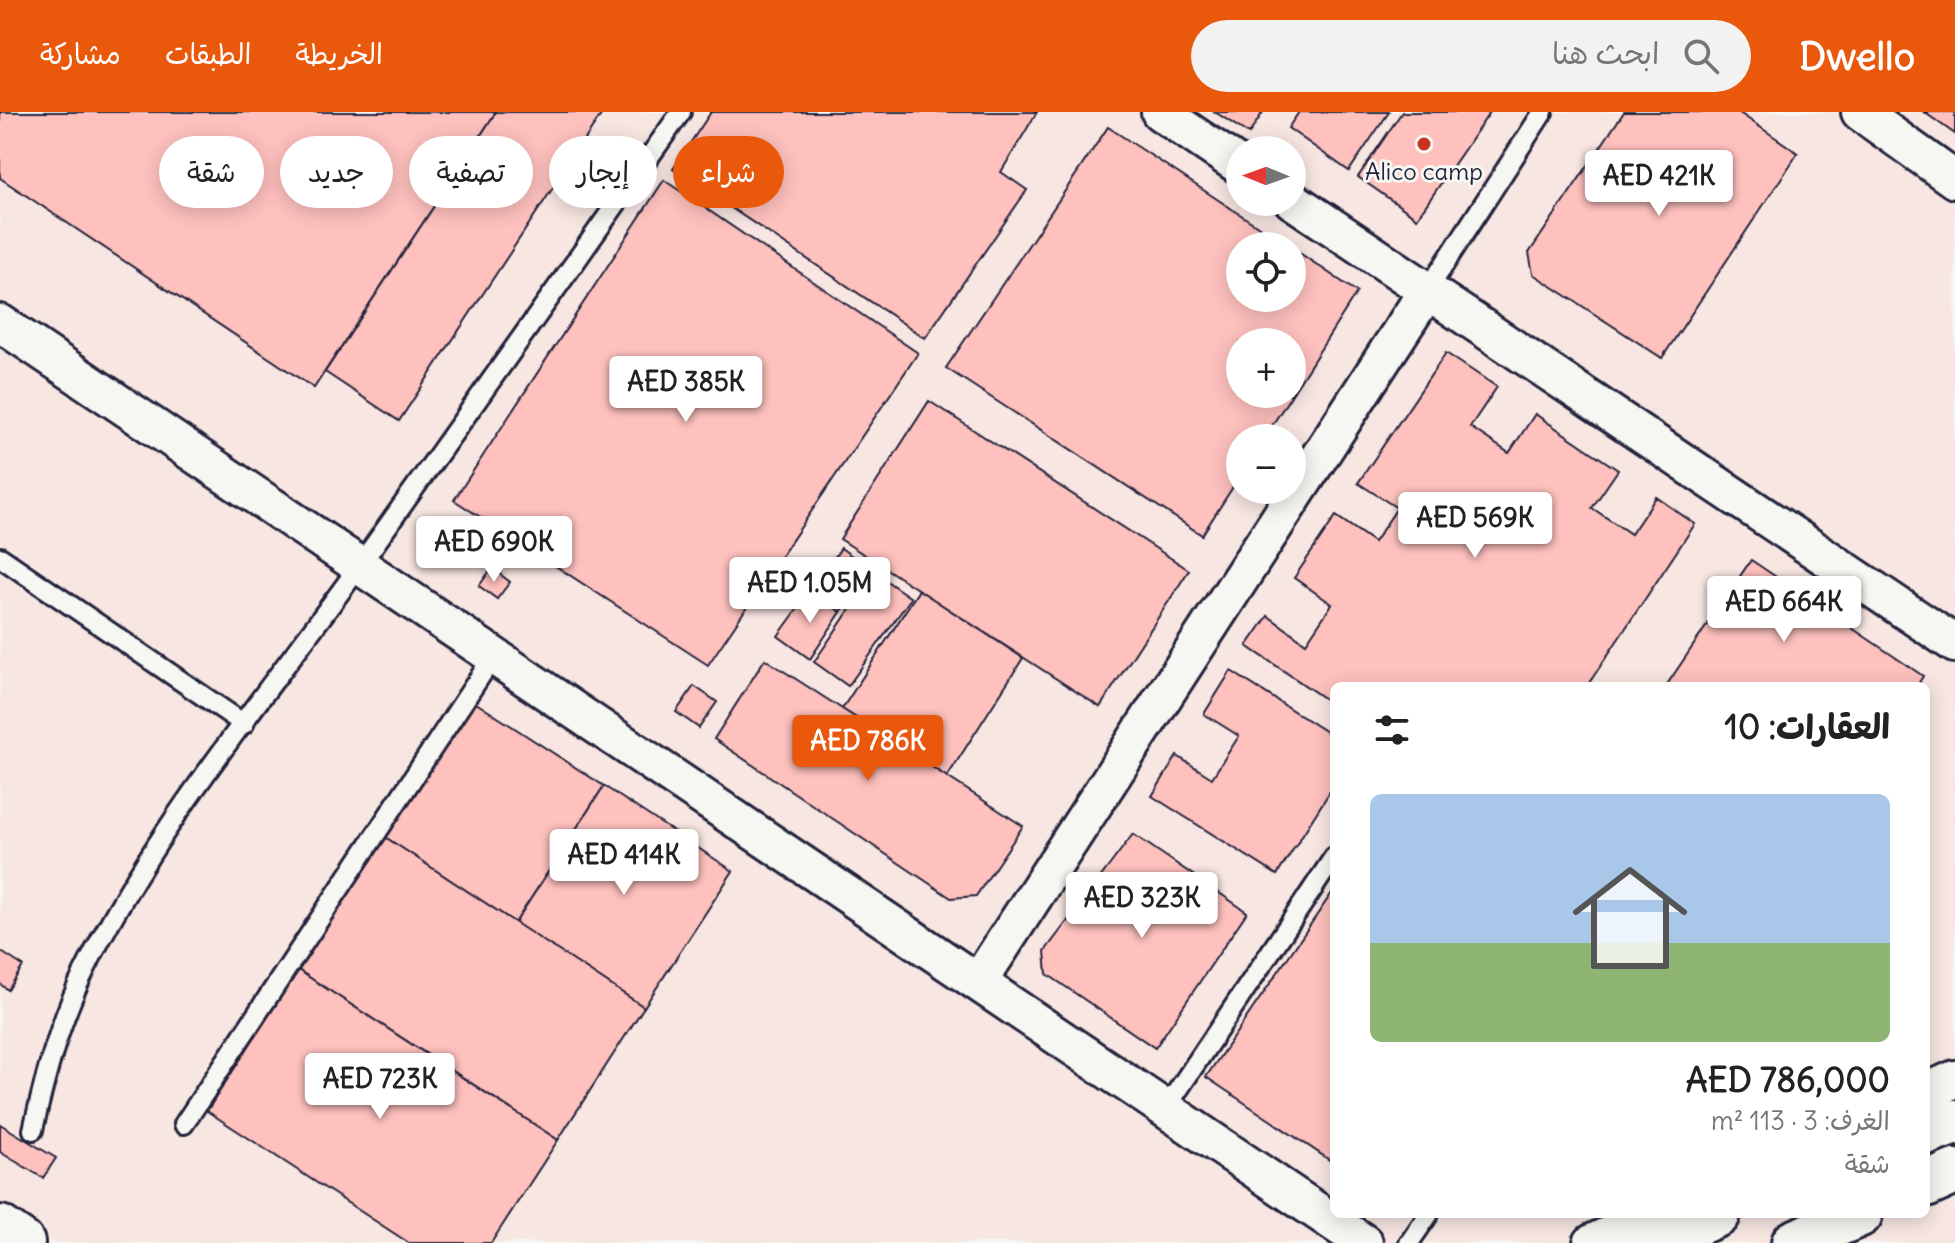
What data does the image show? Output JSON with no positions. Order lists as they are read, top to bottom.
{
  "places": ["Alico camp"],
  "north": "left",
  "page": {
    "header": "Dwello",
    "search": "ابحث هنا",
    "nav": ["الخريطة", "الطبقات", "مشاركة"],
    "map_buttons": ["+", "−"],
    "chip": [
      "شراء",
      "إيجار",
      "تصفية",
      "جديد",
      "شقة"
    ],
    "price": [
      "AED 421K",
      "AED 385K",
      "AED 569K",
      "AED 690K",
      "AED 1.05M",
      "AED 664K",
      "AED 786K",
      "AED 414K",
      "AED 323K",
      "AED 723K"
    ],
    "heading": "العقارات: 10",
    "list": [
      {
        "name": "AED 786,000",
        "note": "الغرف: 3 · 113 m² · شقة"
      }
    ]
  }
}
